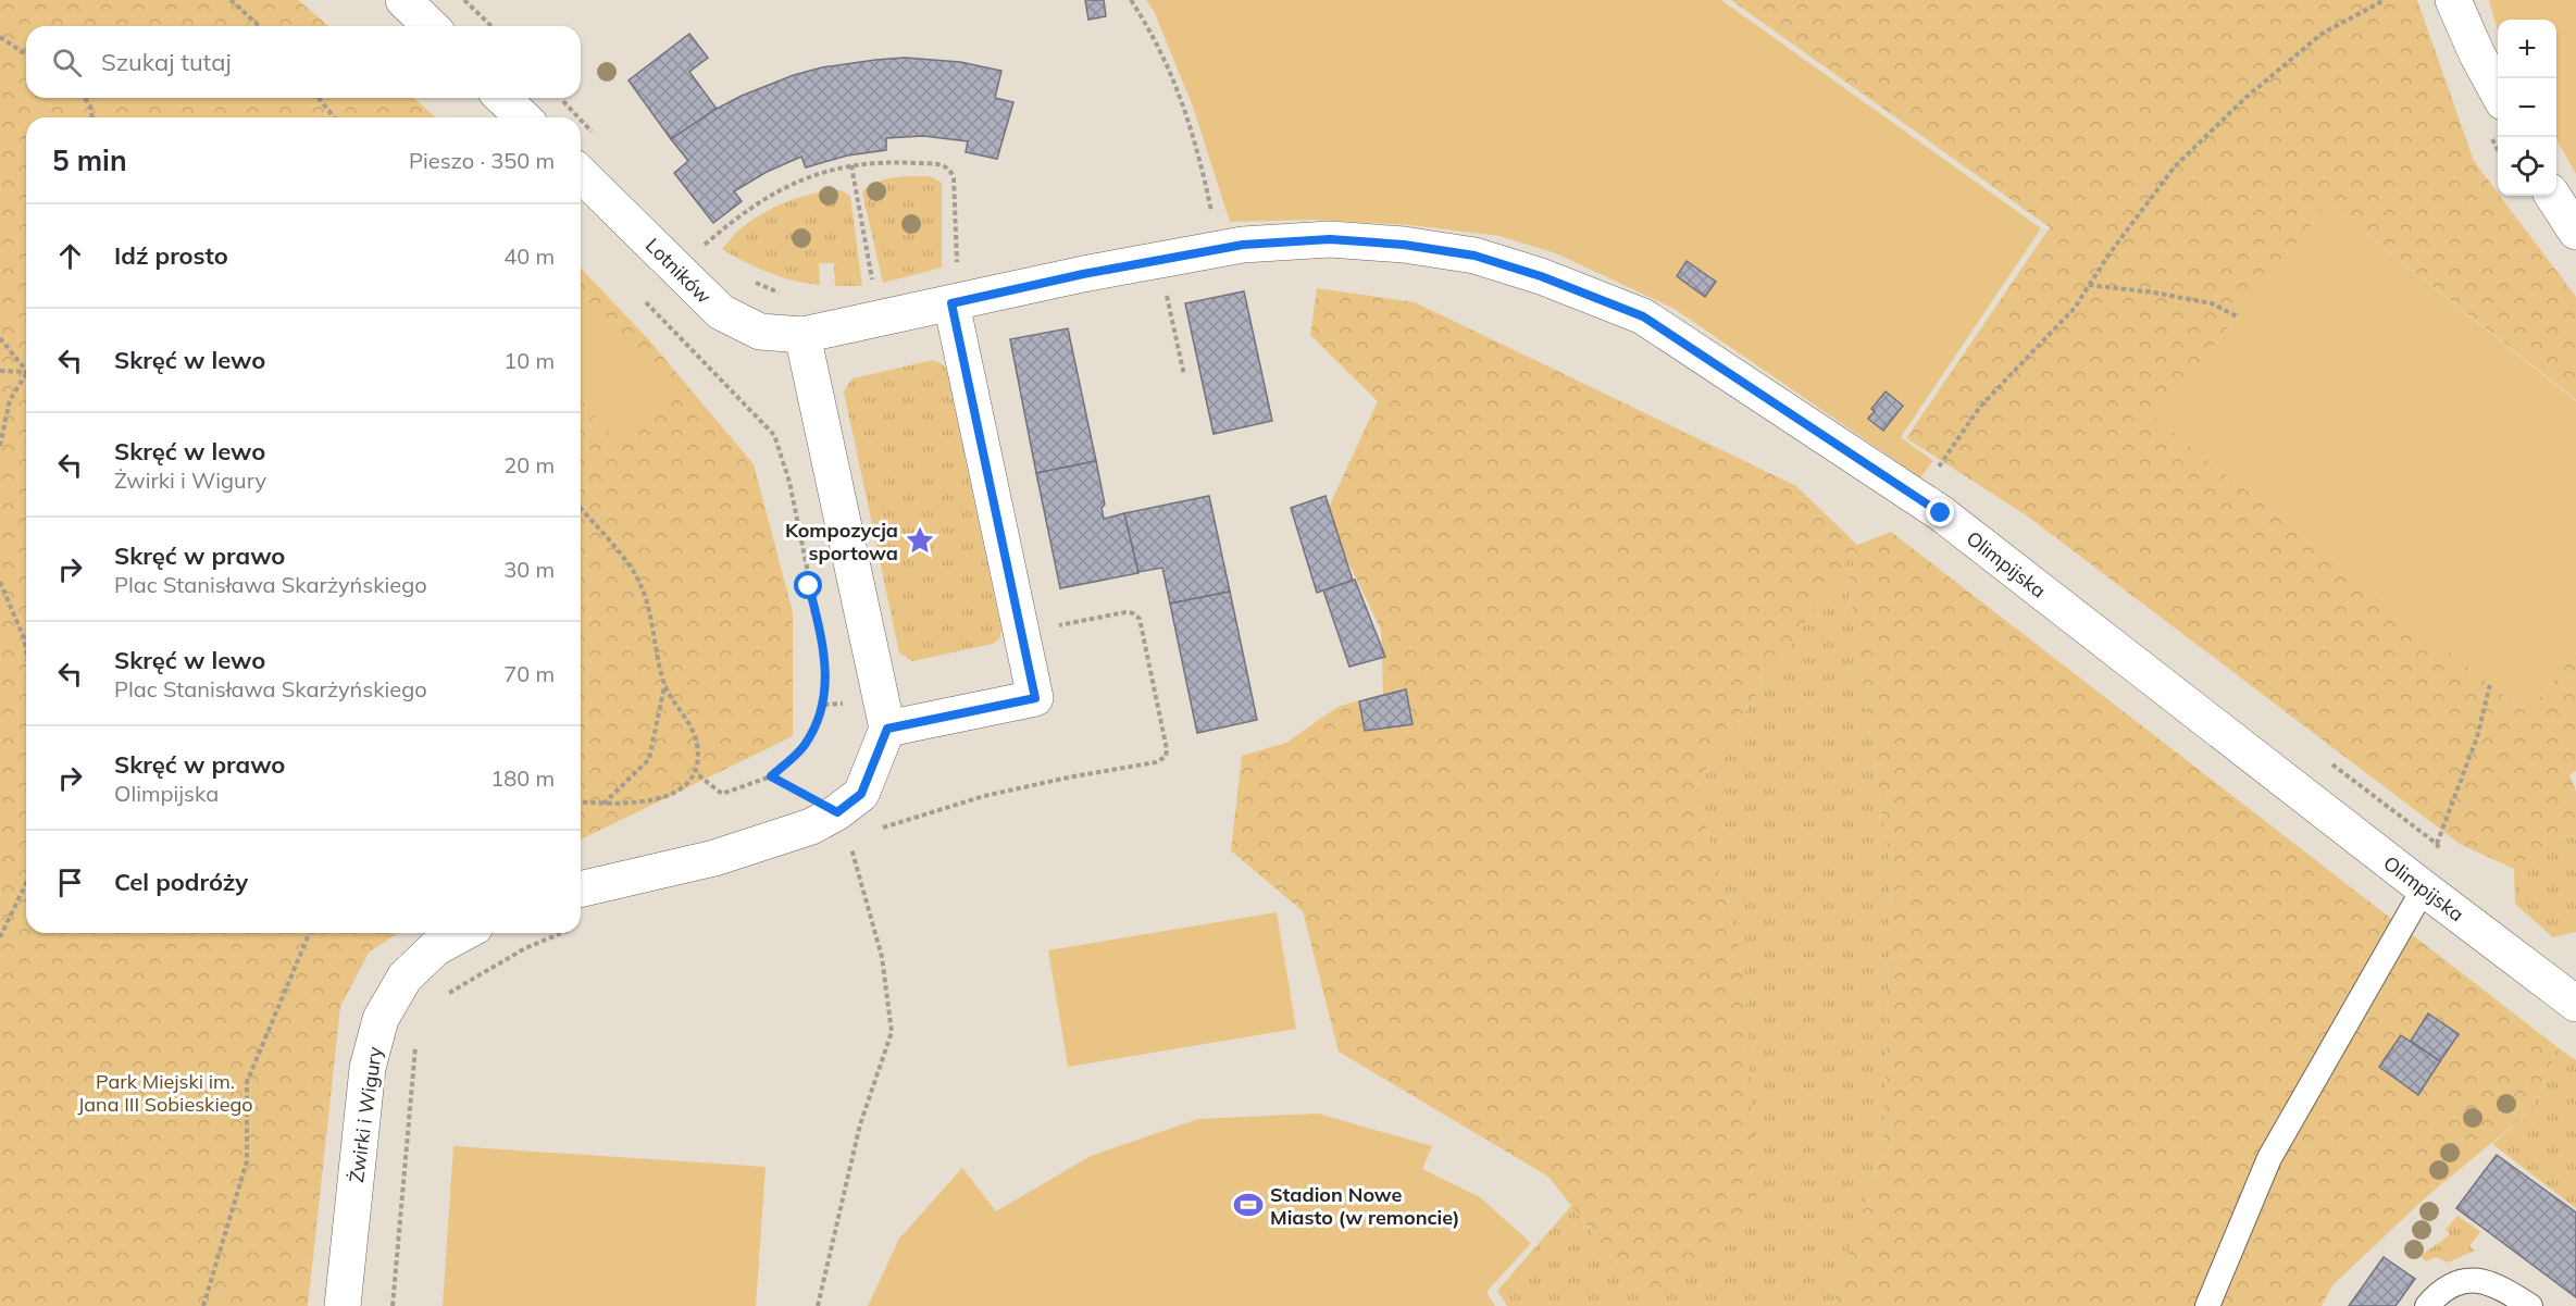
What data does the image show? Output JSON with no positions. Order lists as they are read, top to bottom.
{
  "streets": {
    "street": ["Lotników", "Olimpijska", "Żwirki i Wigury"]
  },
  "crossings": [
    ["Lotników", "Olimpijska"]
  ],
  "parks": ["Park Miejski im. Jana III Sobieskiego"],
  "places": {
    "place": ["Kompozycja sportowa"],
    "sports": ["Stadion Nowe Miasto (w remoncie)"]
  },
  "page": {
    "map_buttons": ["+", "−"],
    "search": "Szukaj tutaj",
    "heading": ["5 min", "Pieszo · 350 m"],
    "list": [
      ["Idź prosto", "40 m"],
      ["Skręć w lewo", "10 m"],
      ["Skręć w lewo", "Żwirki i Wigury", "20 m"],
      ["Skręć w prawo", "Plac Stanisława Skarżyńskiego", "30 m"],
      ["Skręć w lewo", "Plac Stanisława Skarżyńskiego", "70 m"],
      ["Skręć w prawo", "Olimpijska", "180 m"],
      "Cel podróży"
    ]
  }
}
